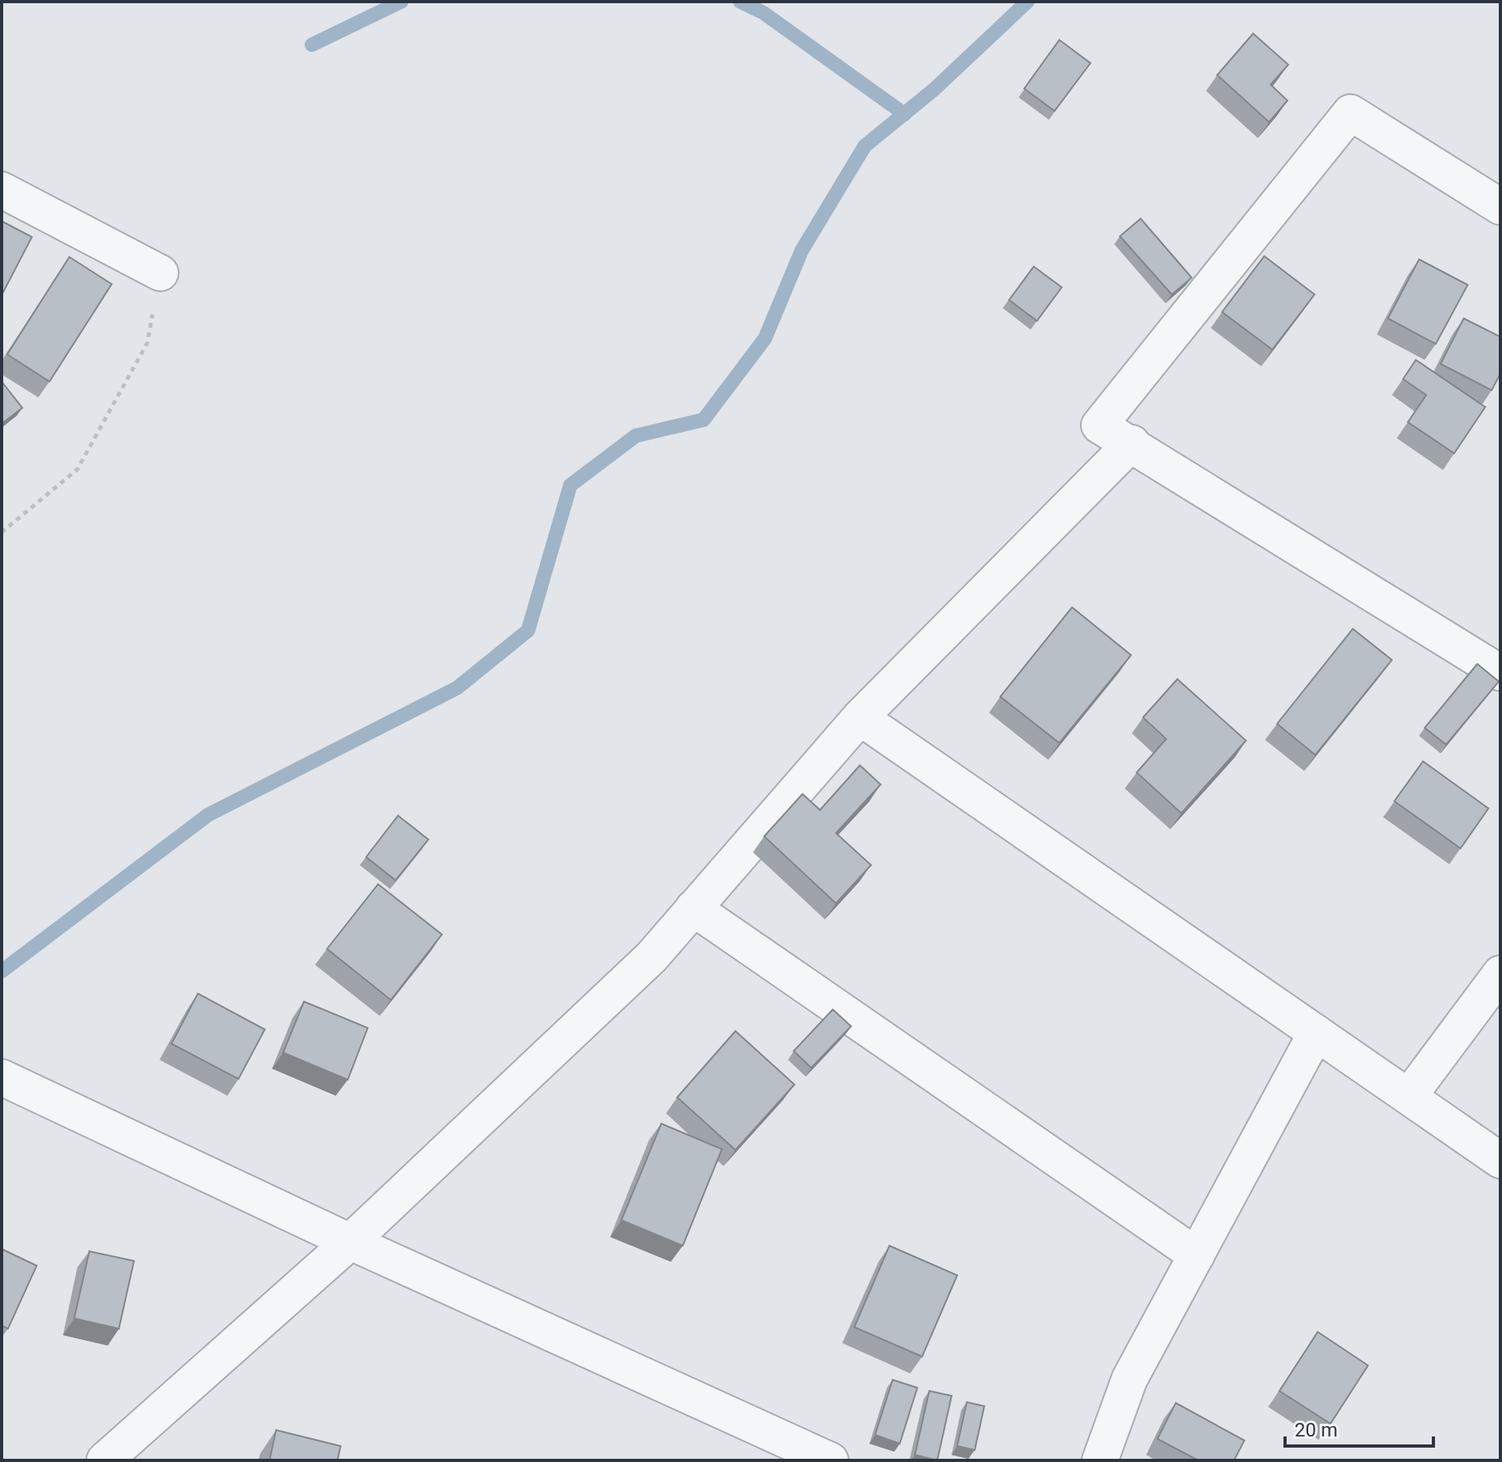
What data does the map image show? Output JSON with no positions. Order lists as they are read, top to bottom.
{
  "scale_bar": "20 m"
}
